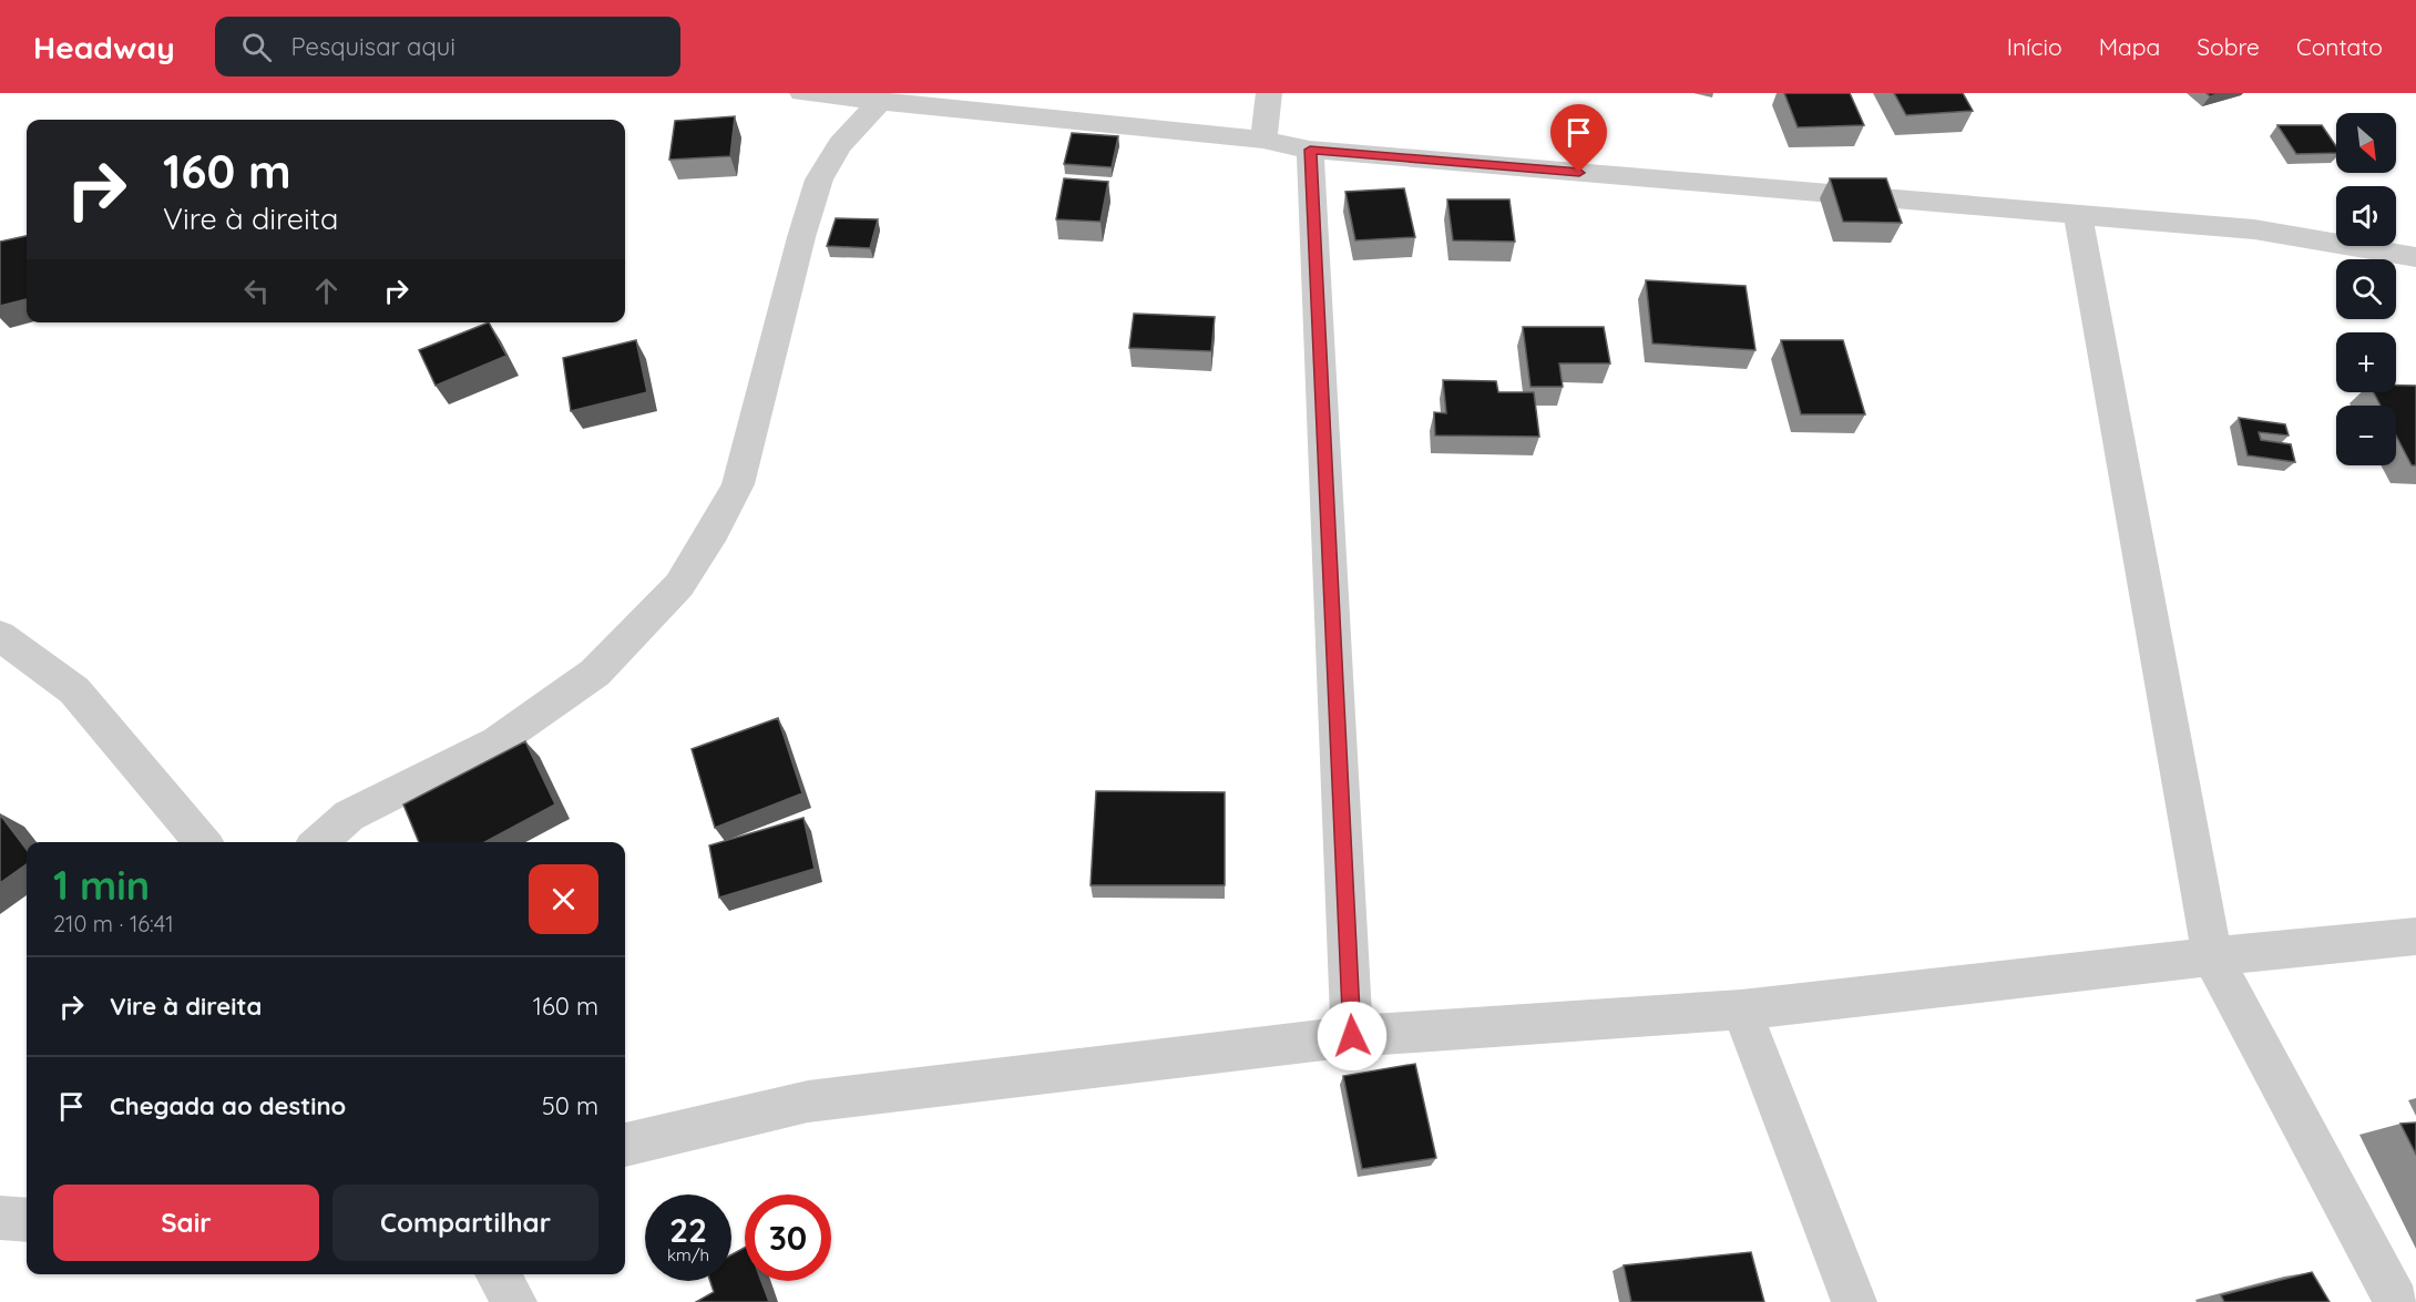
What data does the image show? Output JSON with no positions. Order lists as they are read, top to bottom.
{
  "north": "bottom right",
  "page": {
    "header": "Headway",
    "search": "Pesquisar aqui",
    "nav": [
      "Início",
      "Mapa",
      "Sobre",
      "Contato"
    ],
    "map_buttons": ["+", "−"],
    "turn": ["160 m", "Vire à direita"],
    "heading": ["1 min", "210 m · 16:41"],
    "list": [
      {
        "name": "Vire à direita",
        "value": "160 m"
      },
      {
        "name": "Chegada ao destino",
        "value": "50 m"
      }
    ],
    "buttons": ["Sair", "Compartilhar"],
    "speed": "22 km/h",
    "limit": "30"
  }
}
